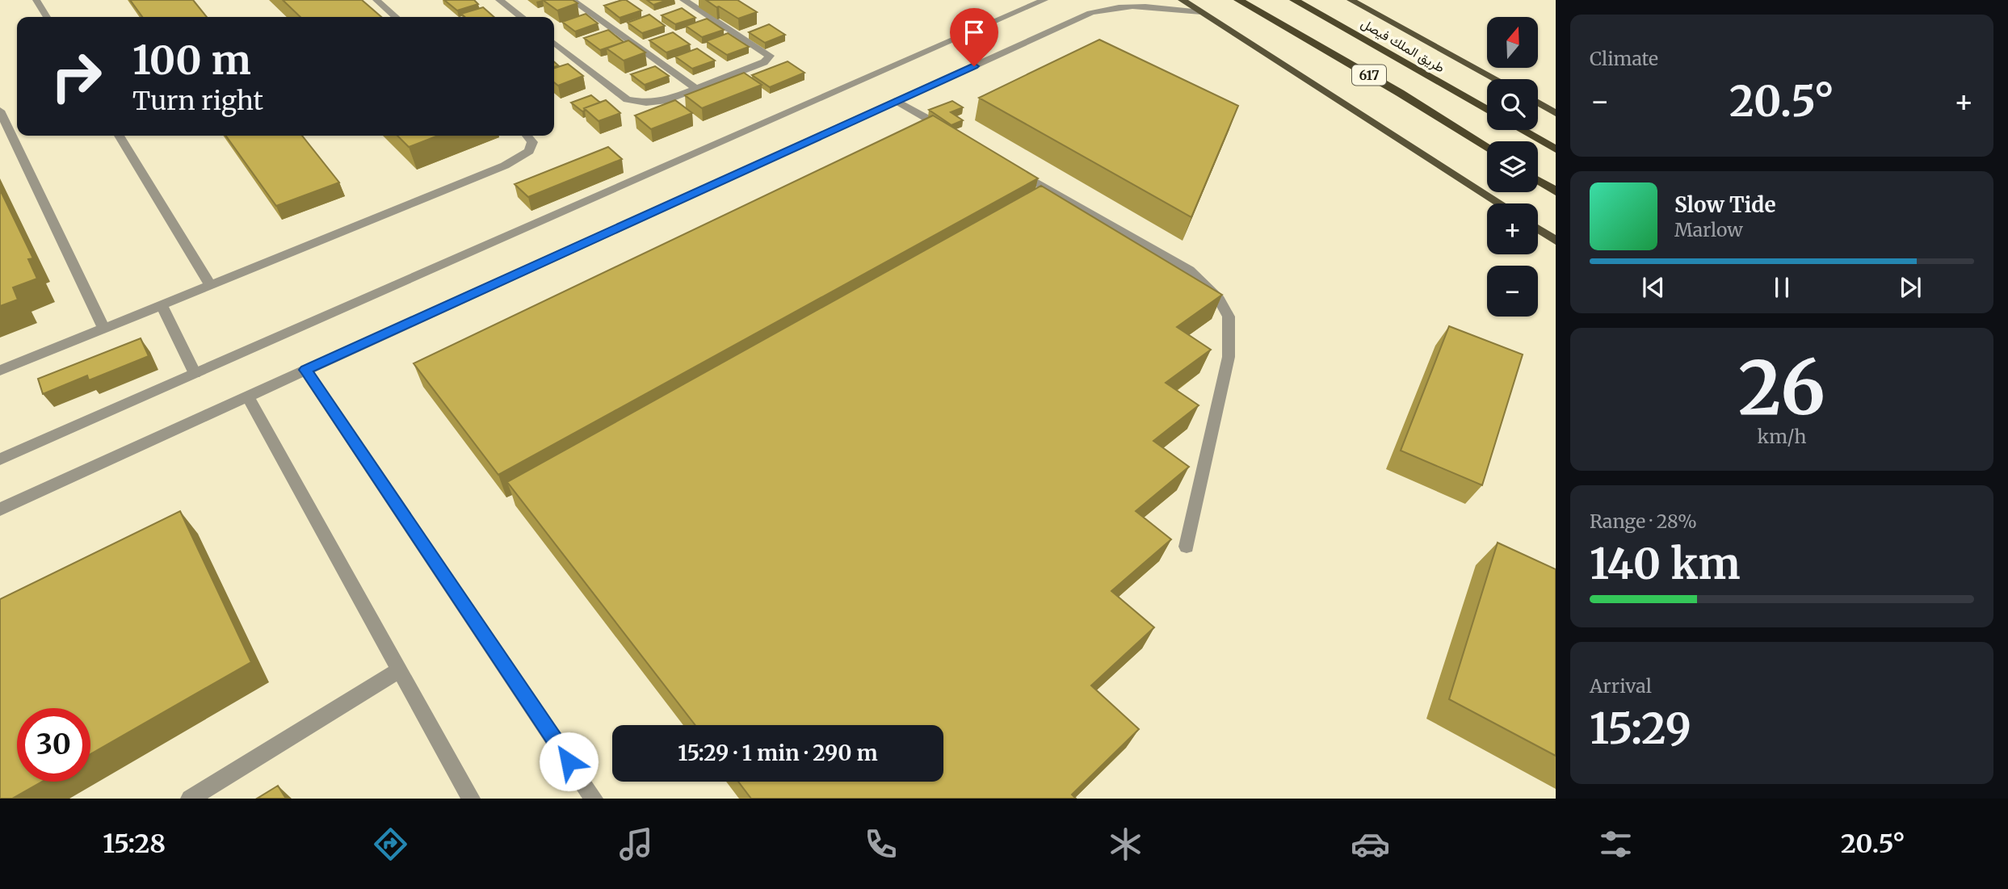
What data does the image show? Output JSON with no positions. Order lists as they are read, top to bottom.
{
  "streets": {
    "highway": ["طريق الملك فيصل", "617"]
  },
  "north": "top",
  "page": {
    "tile": [
      "Climate",
      ["26", "km/h"],
      ["Range · 28%", "140 km"],
      ["Arrival", "15:29"]
    ],
    "map_buttons": ["+", "−"],
    "turn": ["100 m", "Turn right"],
    "heat": ["−", "20.5°", "+"],
    "song": ["Slow Tide", "Marlow"],
    "limit": "30",
    "trip": "15:29 · 1 min · 290 m",
    "tabs": ["15:28", "20.5°"]
  }
}
